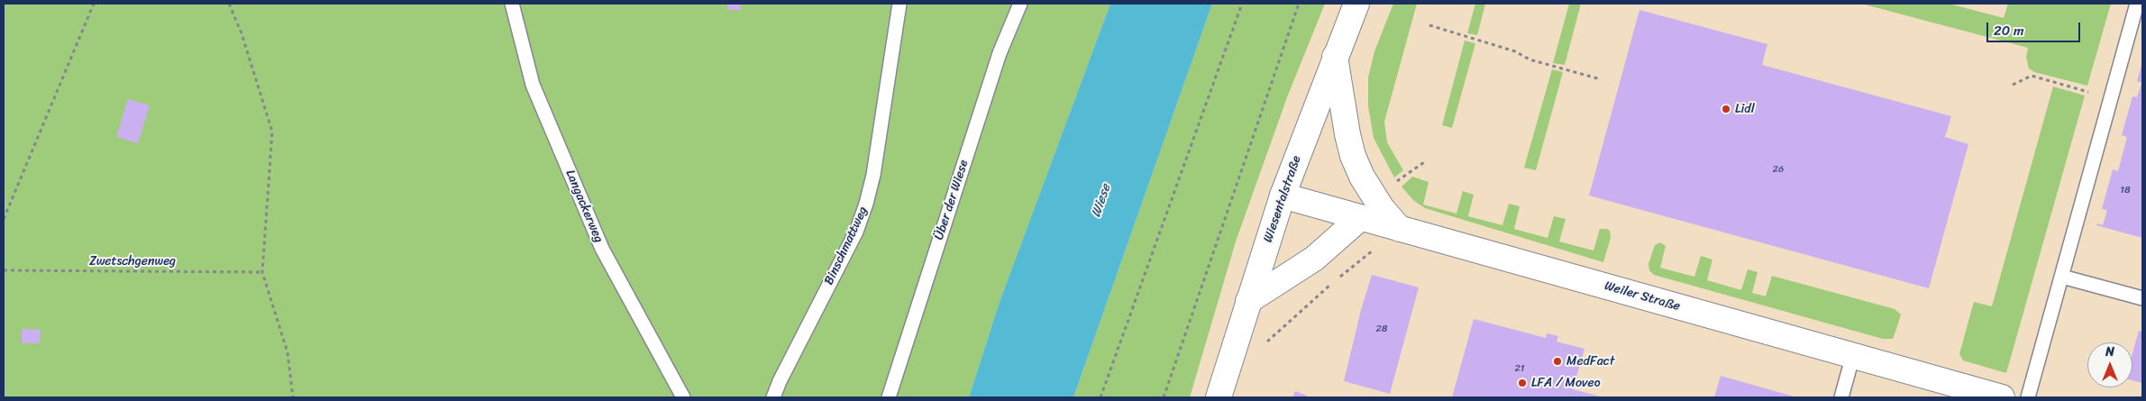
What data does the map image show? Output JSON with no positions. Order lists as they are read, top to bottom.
{
  "streets": {
    "street": ["Wiesentalstraße", "Weiler Straße"],
    "lane": ["Über der Wiese", "Langackerweg", "Binschmattweg"],
    "path": ["Zwetschgenweg"]
  },
  "crossings": [
    ["Wiesentalstraße", "Weiler Straße"]
  ],
  "water": ["Wiese"],
  "places": ["Lidl", "MedFact", "LFA / Moveo"],
  "house_numbers": [
    "26",
    "18",
    "28",
    "21"
  ],
  "scale_bar": "20 m",
  "north": "top"
}
